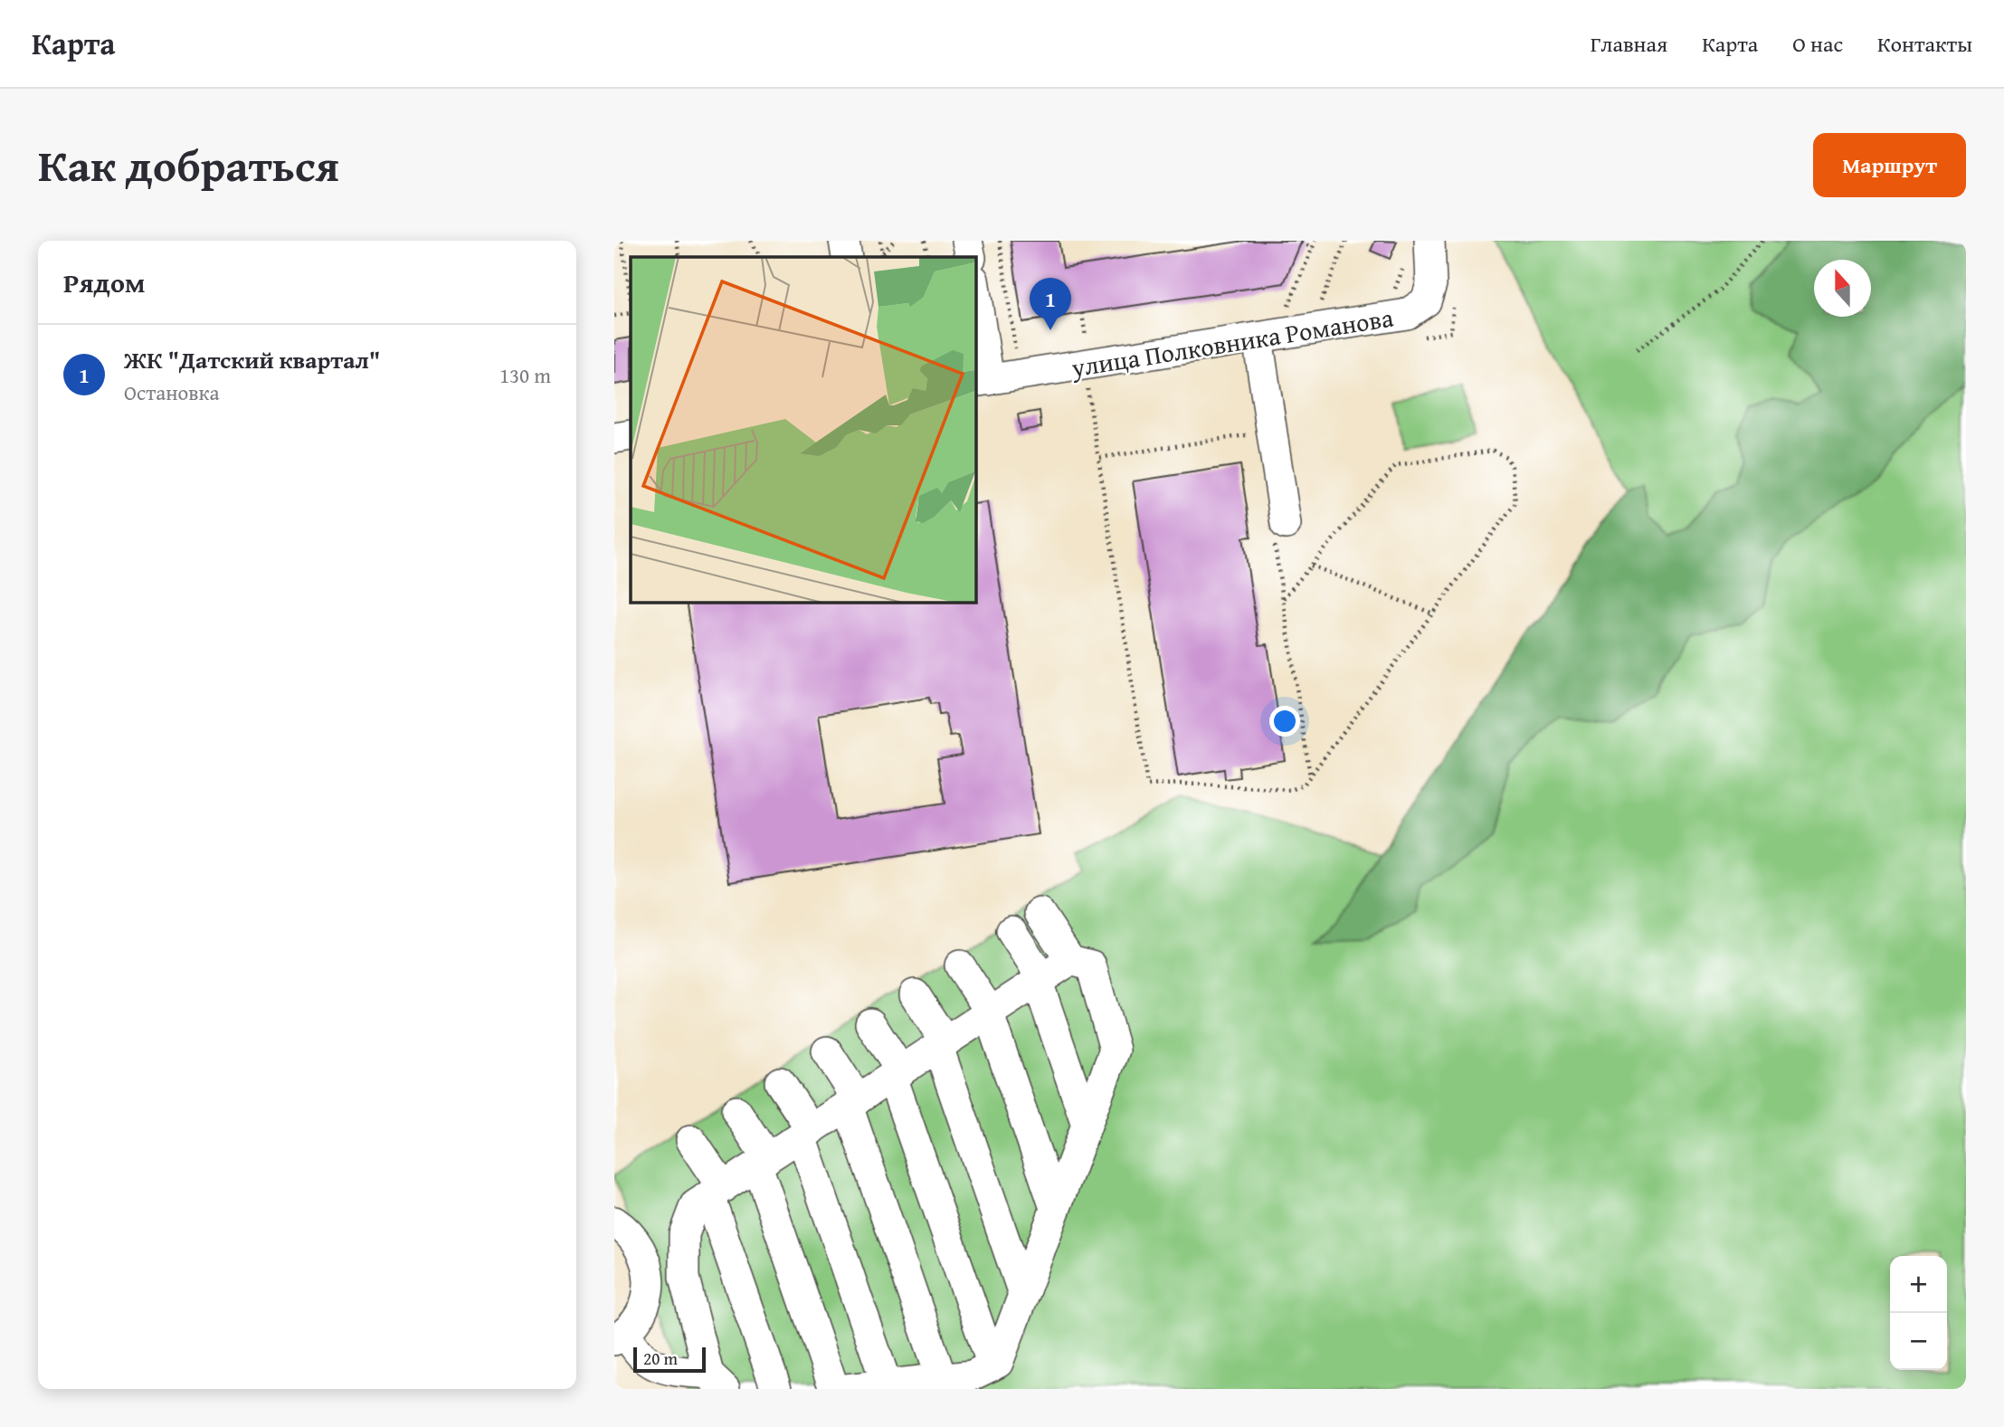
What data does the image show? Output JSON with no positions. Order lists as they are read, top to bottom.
{
  "streets": {
    "street": ["улица Полковника Романова"]
  },
  "scale_bar": "20 m",
  "north": "top",
  "page": {
    "header": "Карта",
    "nav": [
      "Главная",
      "Карта",
      "О нас",
      "Контакты"
    ],
    "title": "Как добраться",
    "buttons": "Маршрут",
    "heading": "Рядом",
    "pins": "1",
    "list": [
      {
        "mark": "1",
        "name": "ЖК \"Датский квартал\"",
        "note": "Остановка",
        "value": "130 m"
      }
    ],
    "map_buttons": ["+", "−"],
    "scale": "20 m"
  }
}
